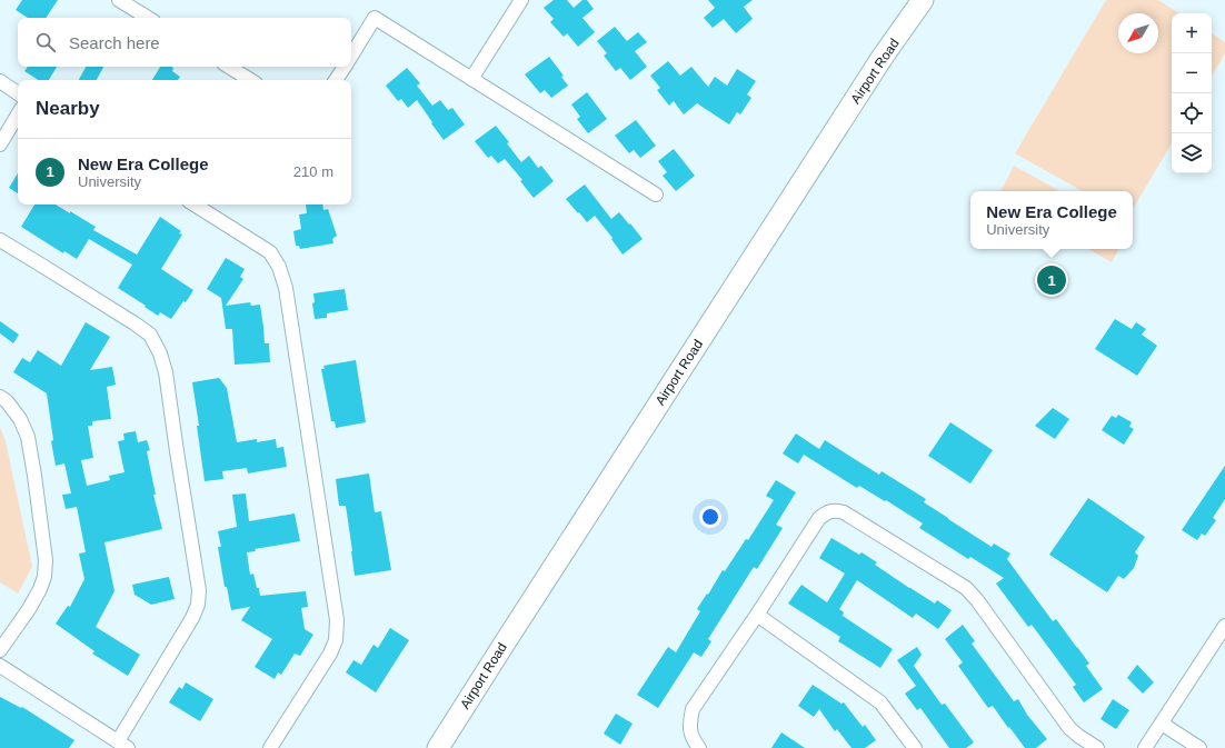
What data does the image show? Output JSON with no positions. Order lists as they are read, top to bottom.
{
  "streets": {
    "main road": ["Airport Road"]
  },
  "north": "bottom left",
  "page": {
    "map_buttons": ["+", "−"],
    "search": "Search here",
    "heading": "Nearby",
    "list": [
      {
        "mark": "1",
        "name": "New Era College",
        "note": "University",
        "value": "210 m"
      }
    ],
    "popup": ["New Era College", "University"],
    "pins": "1"
  }
}
